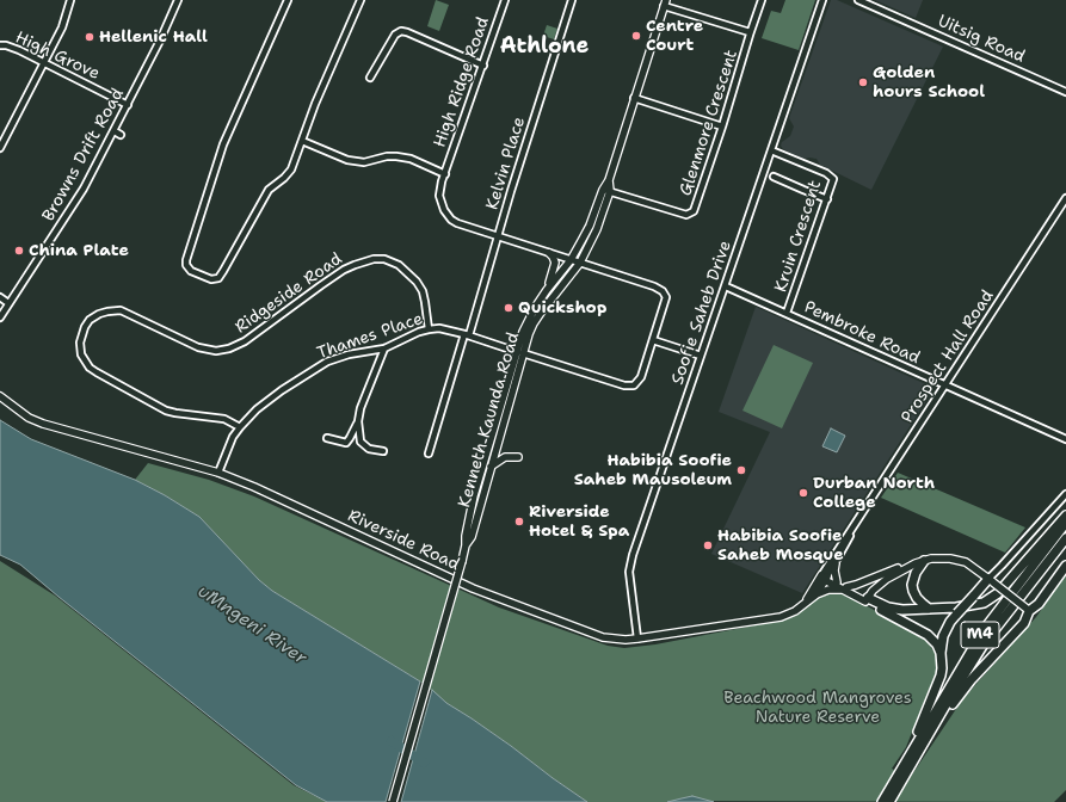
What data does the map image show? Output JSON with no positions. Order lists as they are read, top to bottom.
{
  "streets": {
    "highway": ["M4"],
    "main road": ["Kenneth Kaunda Road", "Riverside Road"],
    "street": [
      "Uitsig Road",
      "High Grove",
      "High Ridge Road",
      "Glenmore Crescent",
      "Browns Drift Road",
      "Kelvin Place",
      "Kruin Crescent",
      "Ridgeside Road",
      "Soofie Saheb Drive",
      "Pembroke Road",
      "Thames Place",
      "Prospect Hall Road"
    ]
  },
  "crossings": [
    ["High Grove", "Browns Drift Road"],
    ["High Ridge Road", "Kelvin Place"],
    ["High Ridge Road", "Thames Place"],
    ["High Ridge Road", "Kenneth Kaunda Road"],
    ["Glenmore Crescent", "Kenneth Kaunda Road"],
    ["Kelvin Place", "Thames Place"],
    ["Kruin Crescent", "Soofie Saheb Drive"],
    ["Kruin Crescent", "Pembroke Road"],
    ["Ridgeside Road", "Thames Place"],
    ["Soofie Saheb Drive", "Pembroke Road"],
    ["Soofie Saheb Drive", "Riverside Road"],
    ["Pembroke Road", "Prospect Hall Road"],
    ["Thames Place", "Kenneth Kaunda Road"],
    ["Thames Place", "Riverside Road"],
    ["Prospect Hall Road", "Riverside Road"]
  ],
  "districts": ["Athlone"],
  "water": ["uMngeni River"],
  "parks": ["Beachwood Mangroves Nature Reserve"],
  "places": [
    "Centre Court",
    "Hellenic Hall",
    "Golden hours School",
    "China Plate",
    "Quickshop",
    "Habibia Soofie Saheb Mausoleum",
    "Durban North College",
    "Riverside Hotel & Spa",
    "Habibia Soofie Saheb Mosque"
  ]
}
